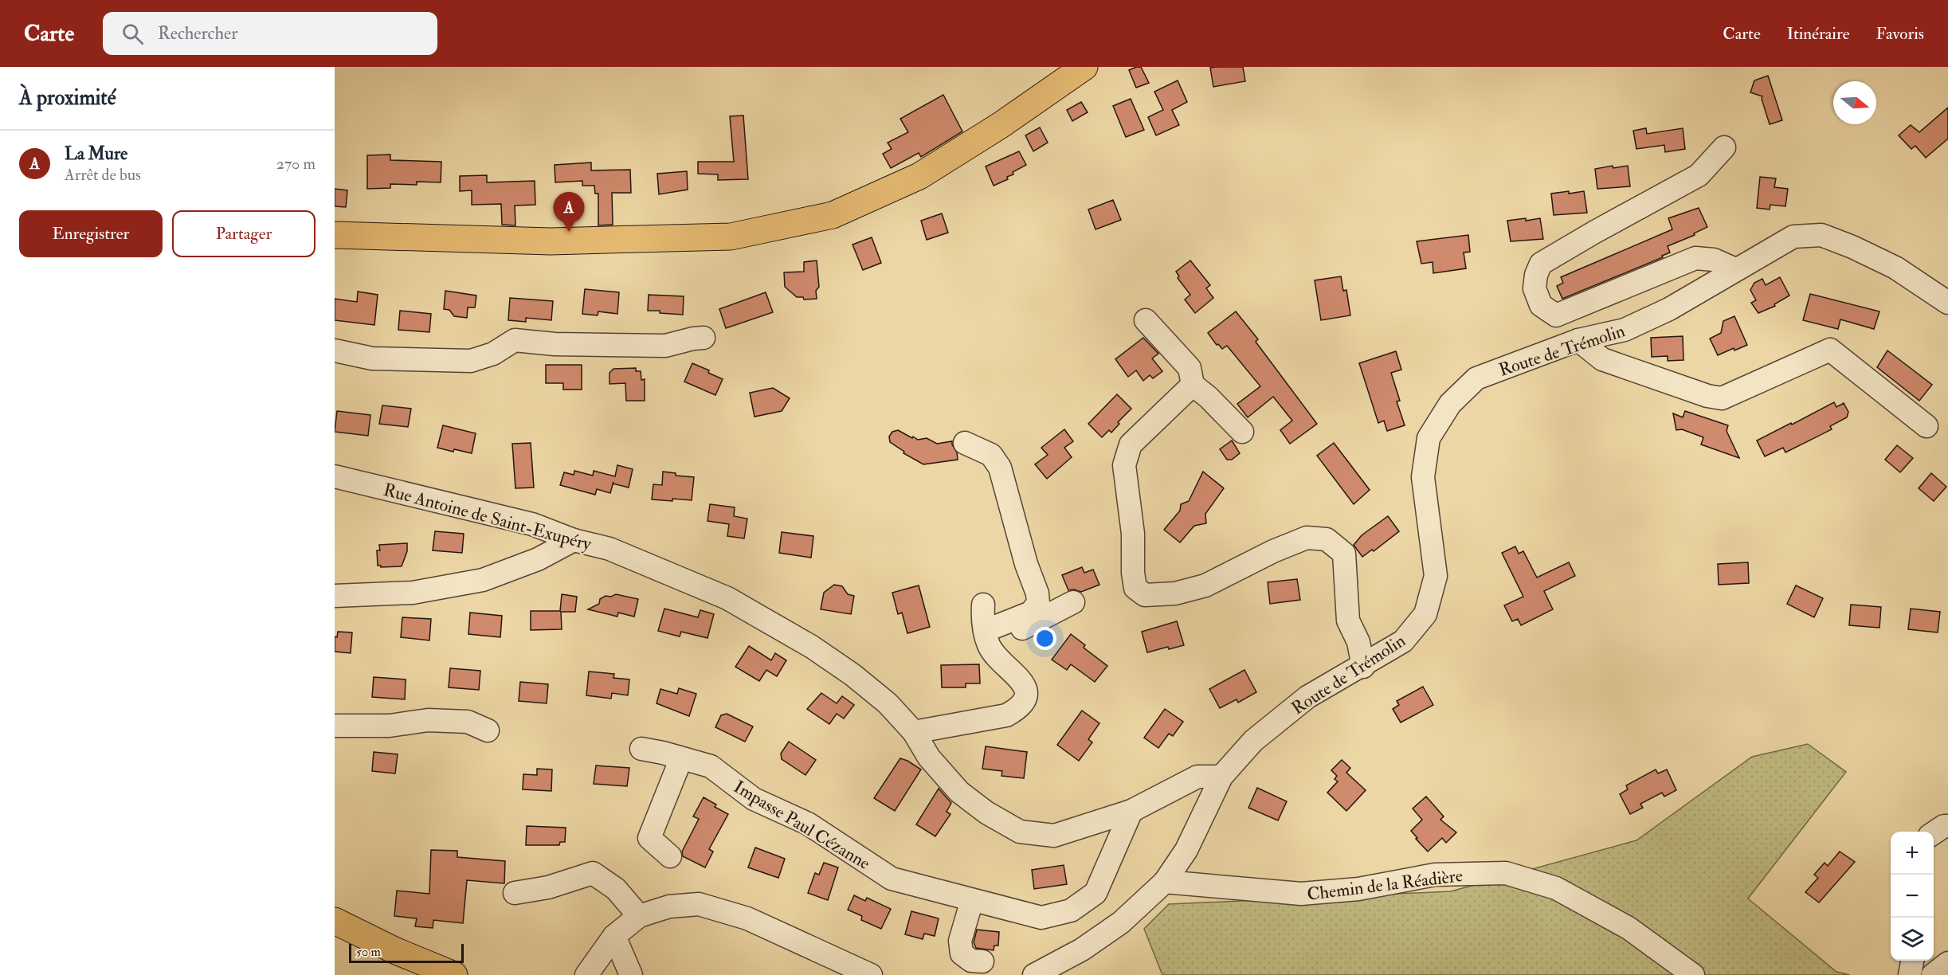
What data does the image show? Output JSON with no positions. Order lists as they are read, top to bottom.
{
  "streets": {
    "street": [
      "Route de Trémolin",
      "Rue Antoine de Saint-Exupéry",
      "Impasse Paul Cézanne",
      "Chemin de la Réadière"
    ]
  },
  "crossings": [
    ["Route de Trémolin", "Rue Antoine de Saint-Exupéry"],
    ["Route de Trémolin", "Chemin de la Réadière"],
    ["Rue Antoine de Saint-Exupéry", "Impasse Paul Cézanne"]
  ],
  "scale_bar": "50 m",
  "north": "right",
  "page": {
    "header": "Carte",
    "search": "Rechercher",
    "nav": ["Carte", "Itinéraire", "Favoris"],
    "heading": "À proximité",
    "list": [
      {
        "mark": "A",
        "name": "La Mure",
        "note": "Arrêt de bus",
        "value": "270 m"
      }
    ],
    "pins": "A",
    "buttons": ["Enregistrer", "Partager"],
    "map_buttons": ["+", "−"],
    "scale": "50 m"
  }
}
